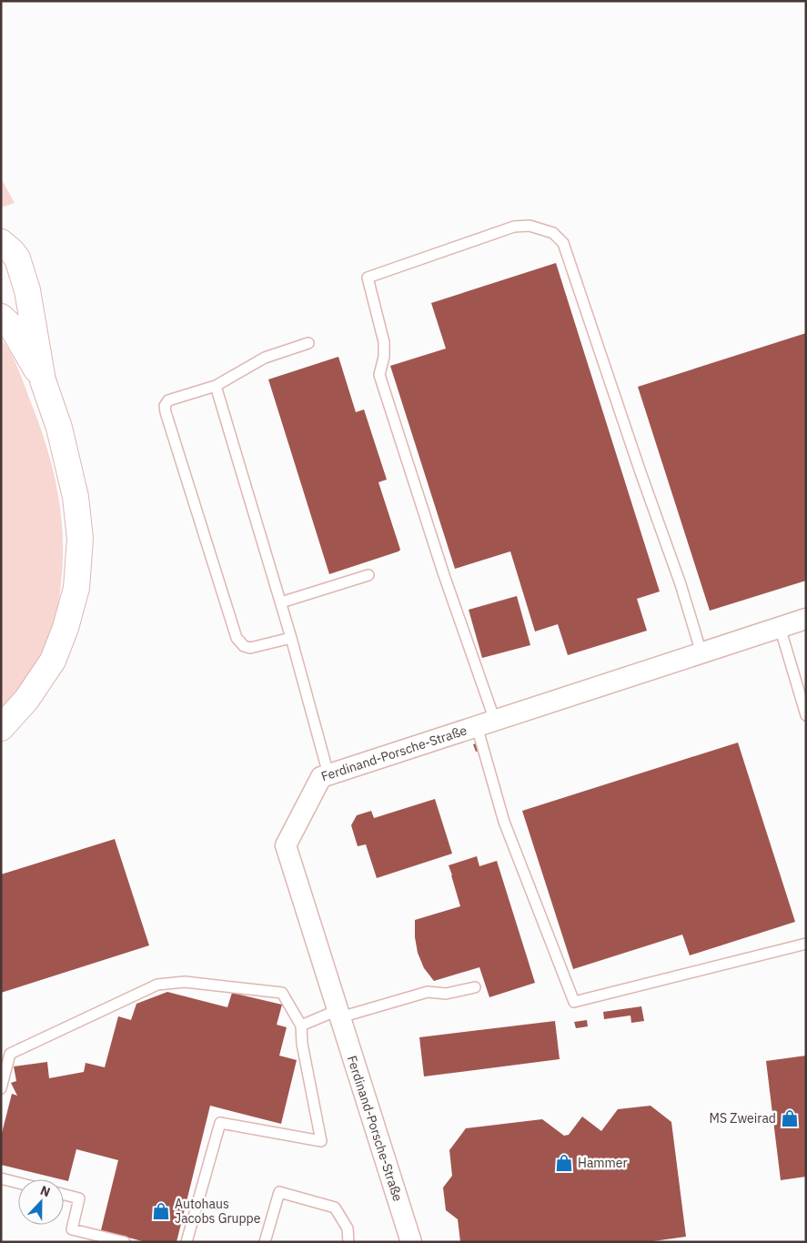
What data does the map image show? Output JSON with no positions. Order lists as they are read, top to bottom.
{
  "streets": {
    "street": ["Ferdinand-Porsche-Straße"]
  },
  "places": {
    "shop": ["MS Zweirad", "Hammer", "Autohaus Jacobs Gruppe"]
  },
  "north": "top"
}
